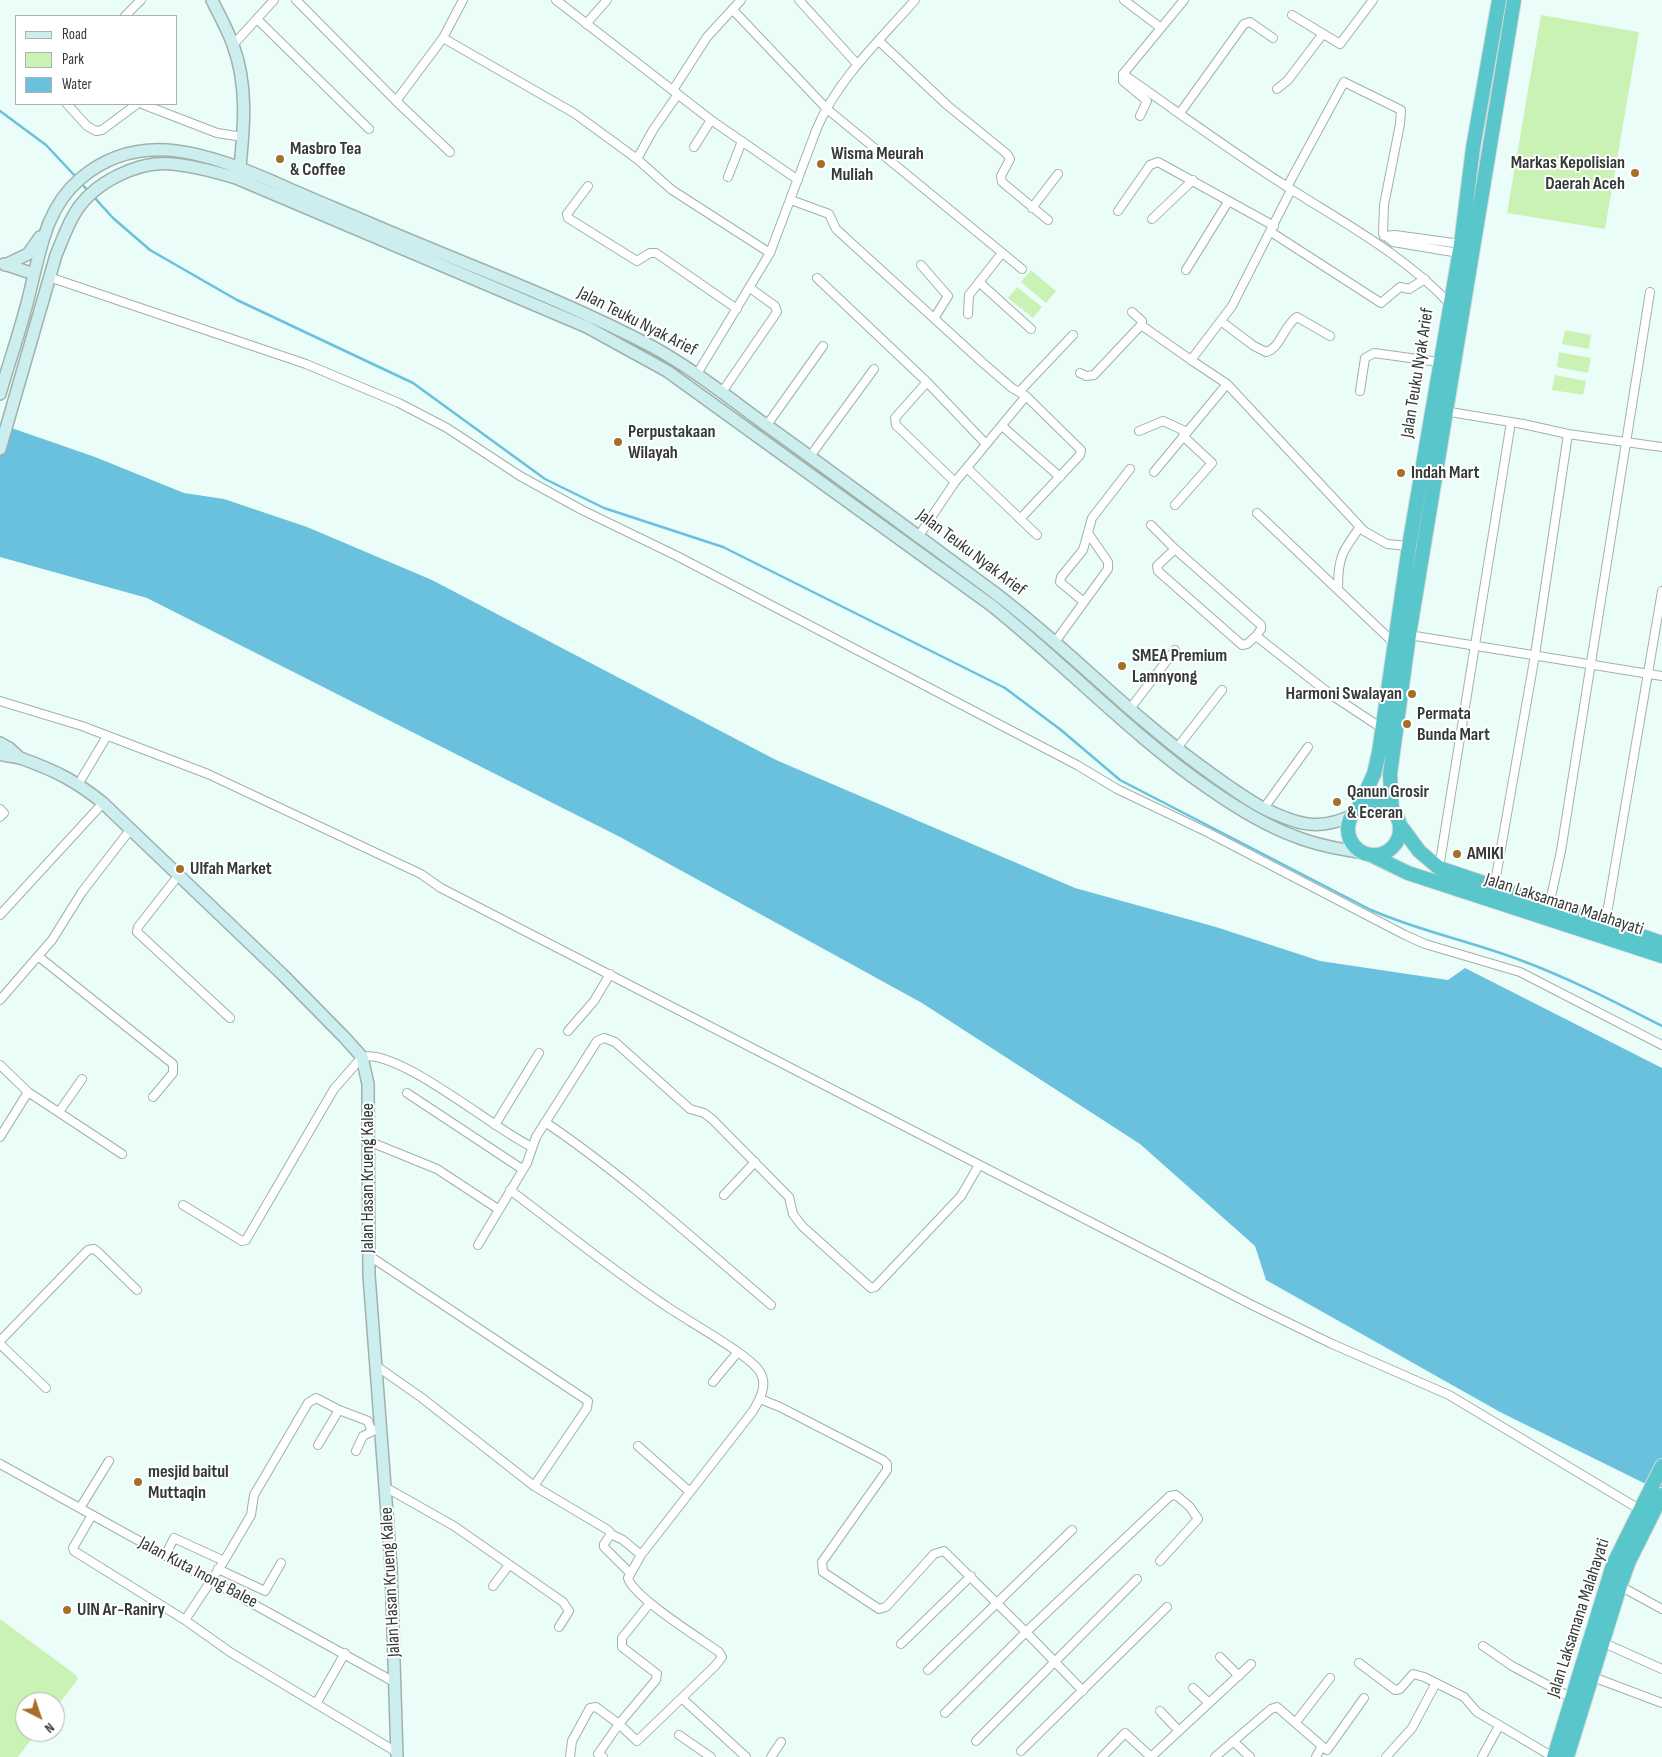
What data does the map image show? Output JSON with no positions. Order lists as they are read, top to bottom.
{
  "streets": {
    "highway": ["Jalan Teuku Nyak Arief", "Jalan Laksamana Malahayati"],
    "main road": ["Jalan Hasan Krueng Kalee"],
    "street": ["Jalan Kuta Inong Balee"]
  },
  "crossings": [
    ["Jalan Teuku Nyak Arief", "Jalan Laksamana Malahayati"],
    ["Jalan Hasan Krueng Kalee", "Jalan Kuta Inong Balee"]
  ],
  "places": [
    "Masbro Tea & Coffee",
    "Wisma Meurah Muliah",
    "Markas Kepolisian Daerah Aceh",
    "Perpustakaan Wilayah",
    "Indah Mart",
    "SMEA Premium Lamnyong",
    "Harmoni Swalayan",
    "Permata Bunda Mart",
    "Qanun Grosir & Eceran",
    "AMIKI",
    "Ulfah Market",
    "mesjid baitul Muttaqin",
    "UIN Ar-Raniry"
  ],
  "legend": ["Road", "Park", "Water"],
  "north": "bottom right"
}
